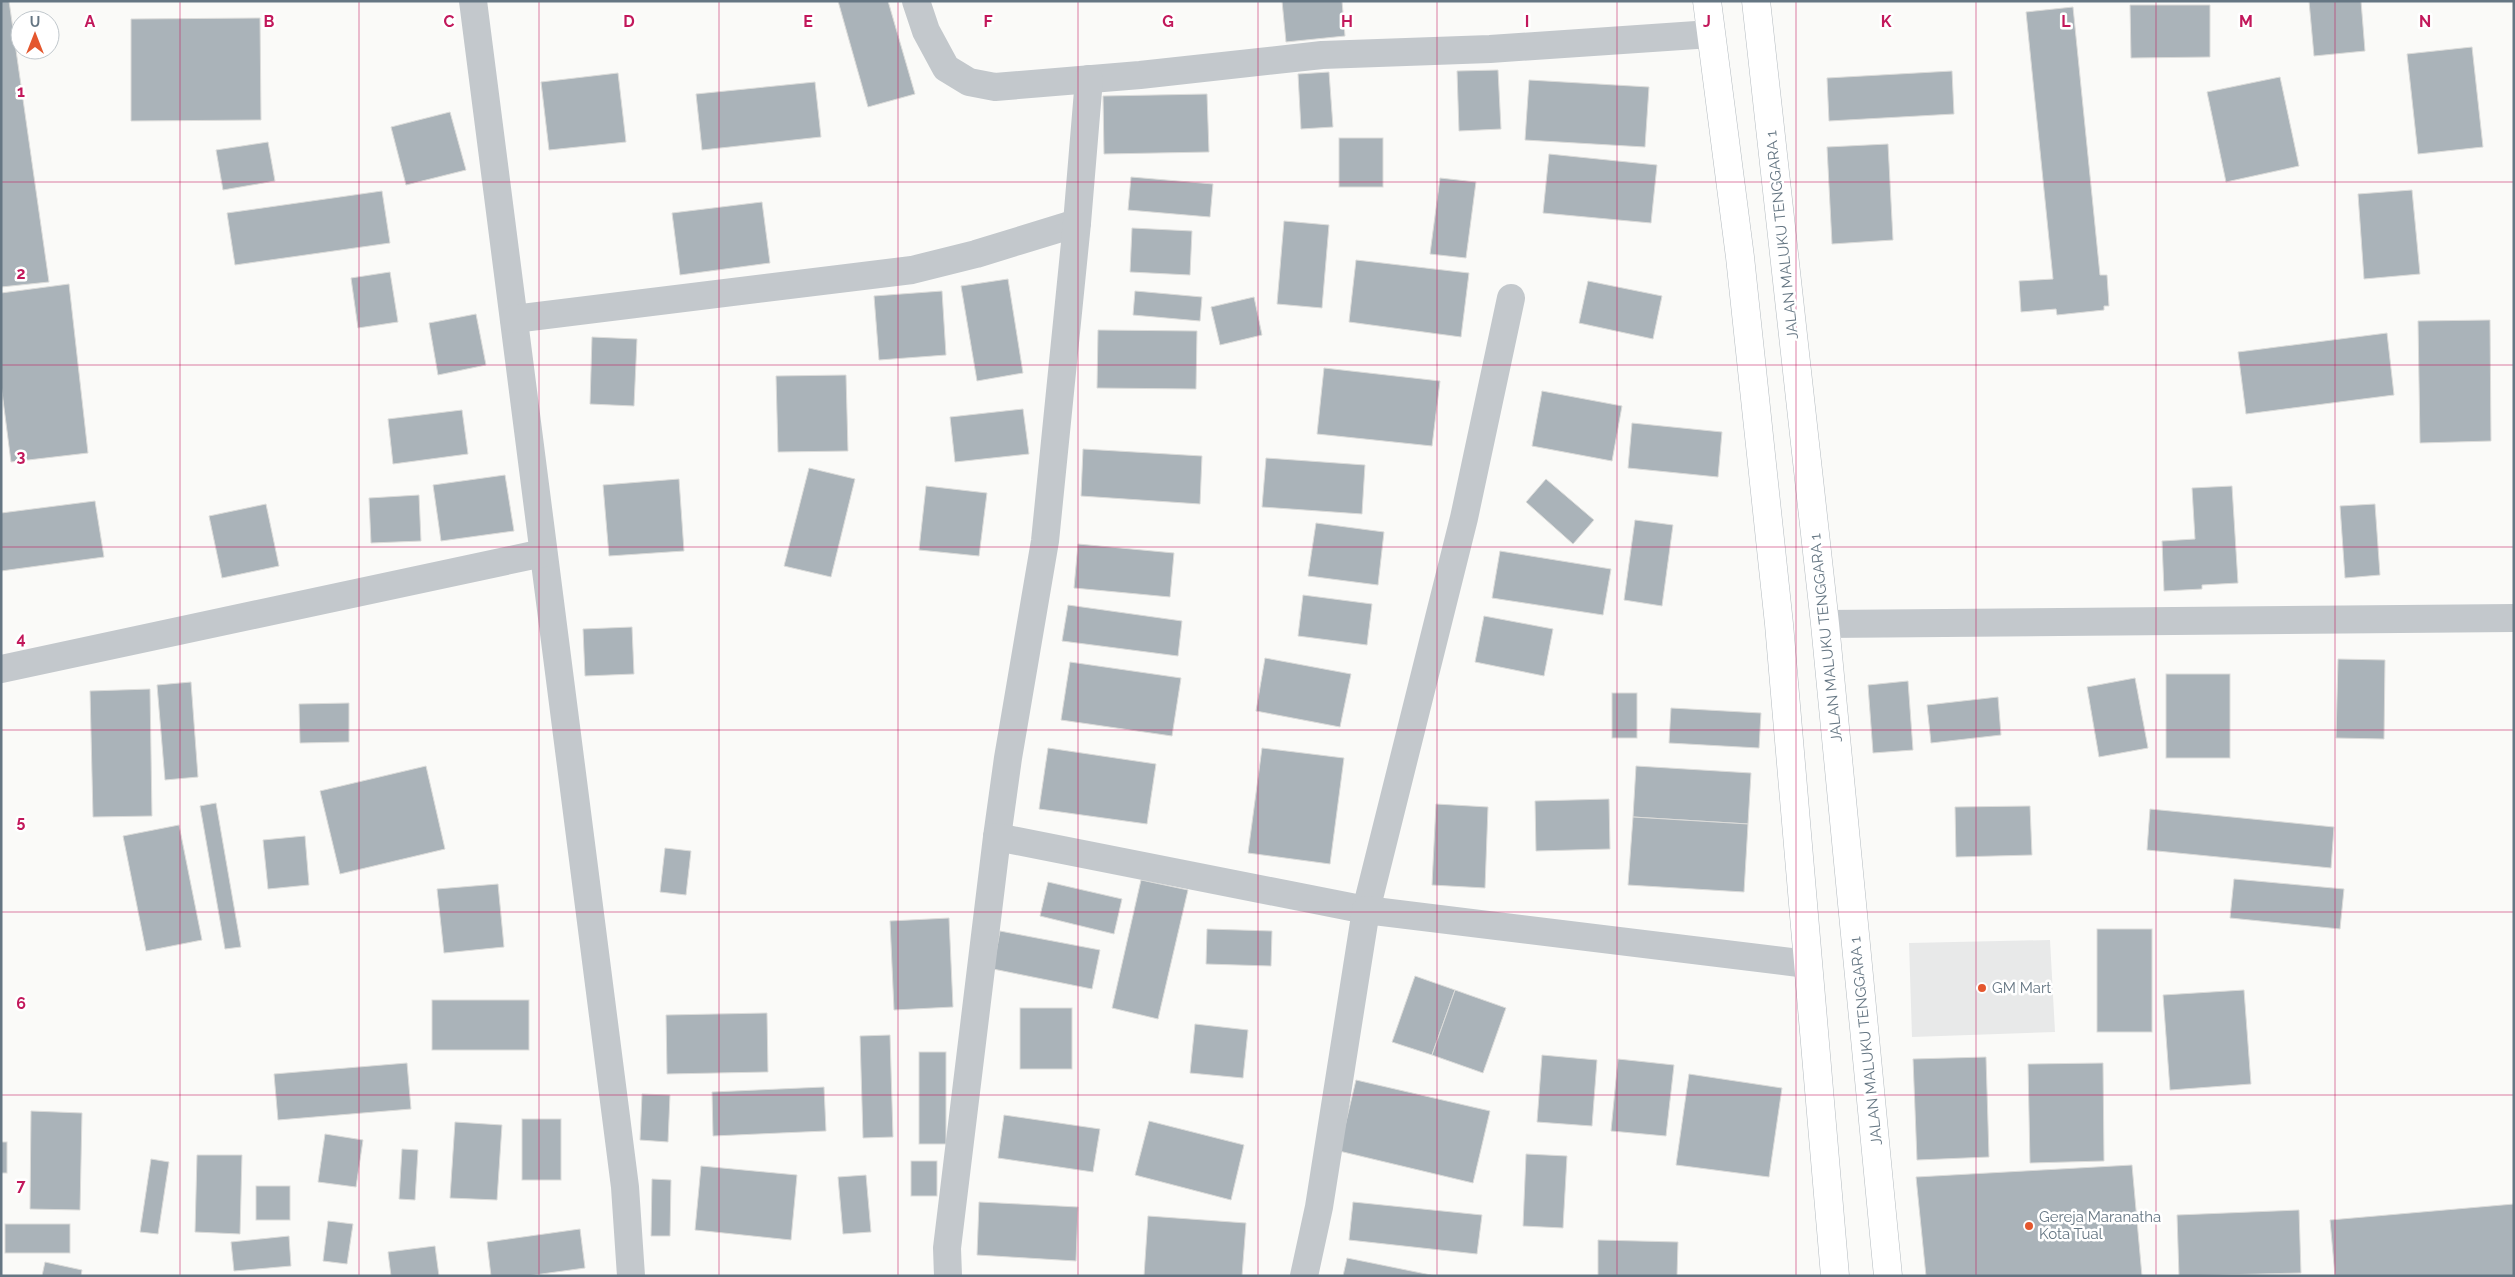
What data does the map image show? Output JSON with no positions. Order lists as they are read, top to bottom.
{
  "streets": {
    "main road": ["JALAN MALUKU TENGGARA 1"]
  },
  "places": ["GM Mart", "Gereja Maranatha Kota Tual"],
  "north": "top",
  "grid": {
    "columns": [
      "A",
      "B",
      "C",
      "D",
      "E",
      "F",
      "G",
      "H",
      "I",
      "J",
      "K",
      "L",
      "M",
      "N"
    ],
    "rows": [
      "1",
      "2",
      "3",
      "4",
      "5",
      "6",
      "7"
    ]
  }
}
